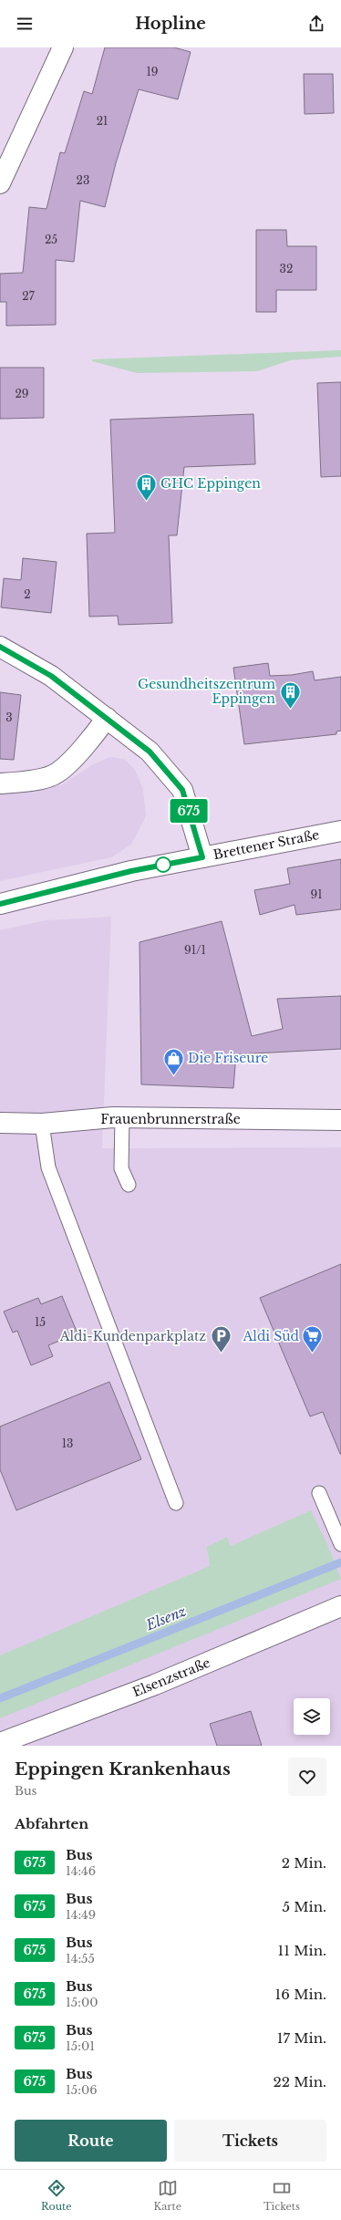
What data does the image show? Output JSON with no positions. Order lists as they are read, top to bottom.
{
  "streets": {
    "street": ["Brettener Straße", "Frauenbrunnerstraße", "Elsenzstraße"]
  },
  "water": ["Elsenz"],
  "places": {
    "building": ["GHC Eppingen", "Gesundheitszentrum Eppingen"],
    "shop": ["Die Friseure"],
    "parking": ["Aldi-Kundenparkplatz"],
    "supermarket": ["Aldi Süd"]
  },
  "lines": ["bus line 675"],
  "house_numbers": [
    "19",
    "21",
    "23",
    "25",
    "32",
    "27",
    "29",
    "2",
    "3",
    "91",
    "91/1",
    "15",
    "13"
  ],
  "page": {
    "header": "Hopline",
    "on_map": "675",
    "heading": [
      ["Eppingen Krankenhaus", "Bus"],
      "Abfahrten"
    ],
    "list": [
      {
        "mark": "675",
        "name": "Bus",
        "note": "14:46",
        "value": "2 Min."
      },
      {
        "mark": "675",
        "name": "Bus",
        "note": "14:49",
        "value": "5 Min."
      },
      {
        "mark": "675",
        "name": "Bus",
        "note": "14:55",
        "value": "11 Min."
      },
      {
        "mark": "675",
        "name": "Bus",
        "note": "15:00",
        "value": "16 Min."
      },
      {
        "mark": "675",
        "name": "Bus",
        "note": "15:01",
        "value": "17 Min."
      },
      {
        "mark": "675",
        "name": "Bus",
        "note": "15:06",
        "value": "22 Min."
      }
    ],
    "buttons": ["Route", "Tickets"],
    "tabs": ["Route", "Karte", "Tickets"]
  }
}
